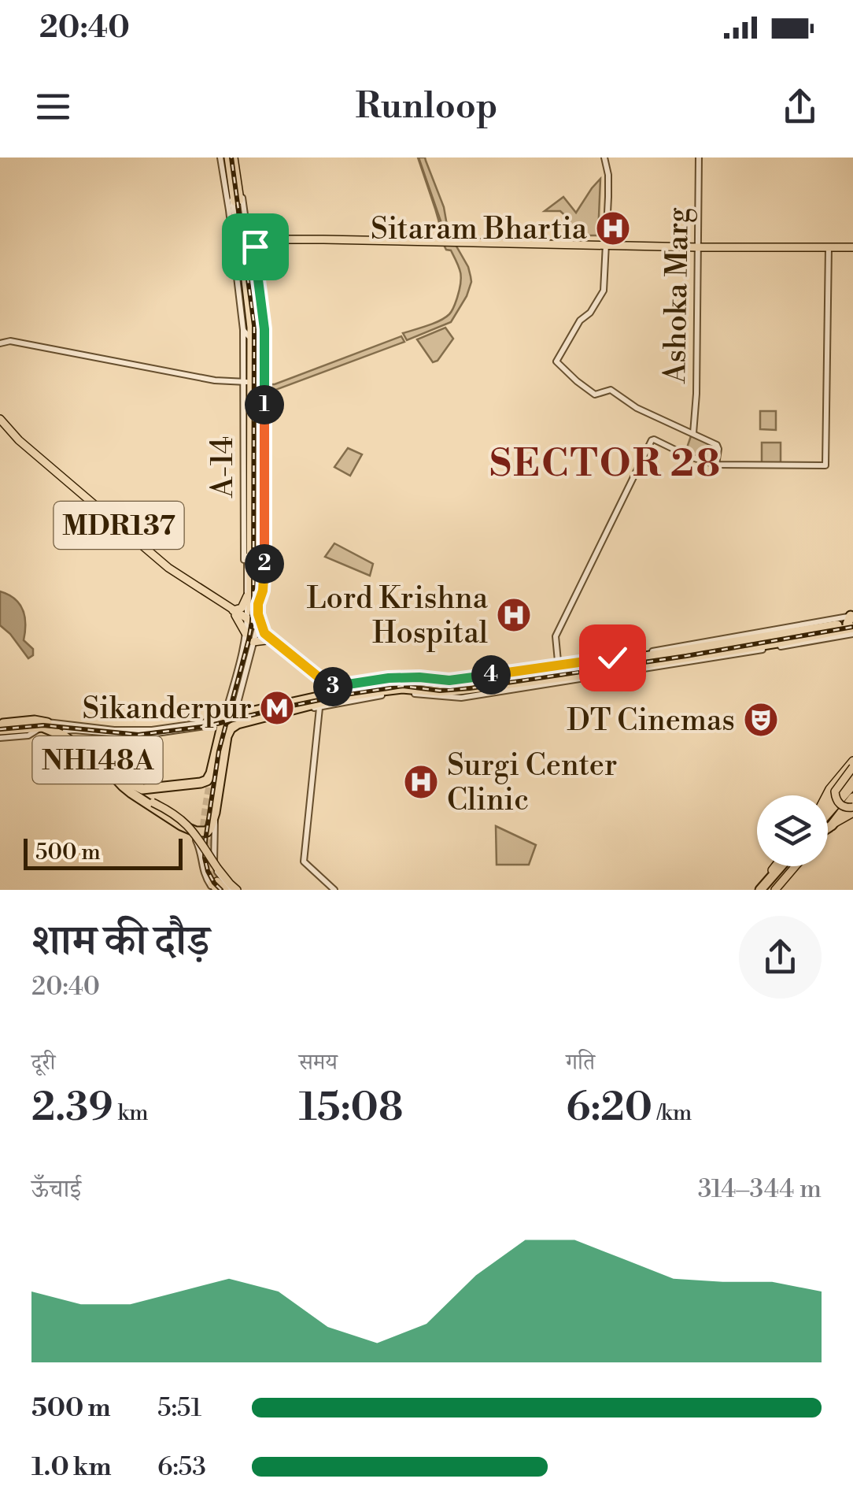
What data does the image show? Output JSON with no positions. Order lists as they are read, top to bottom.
{
  "streets": {
    "highway": ["NH148A"],
    "main road": ["MDR137"],
    "street": ["Ashoka Marg", "A-14"]
  },
  "crossings": [
    ["A-14", "MDR137"]
  ],
  "districts": ["SECTOR 28"],
  "places": {
    "hospital": ["Sitaram Bhartia", "Lord Krishna Hospital", "Surgi Center Clinic"],
    "metro station": ["Sikanderpur"],
    "theatre": ["DT Cinemas"]
  },
  "scale_bar": "500 m",
  "page": {
    "status": "20:40",
    "header": "Runloop",
    "pins": [
      "1",
      "2",
      "4",
      "3"
    ],
    "scale": "500 m",
    "heading": ["शाम की दौड़", "20:40"],
    "stats": [
      ["दूरी", "2.39 km"],
      ["समय", "15:08"],
      ["गति", "6:20 /km"]
    ],
    "chart": ["ऊँचाई", "314–344 m"],
    "list": [
      {
        "name": "500 m",
        "note": "5:51"
      },
      {
        "name": "1.0 km",
        "note": "6:53"
      }
    ]
  }
}
